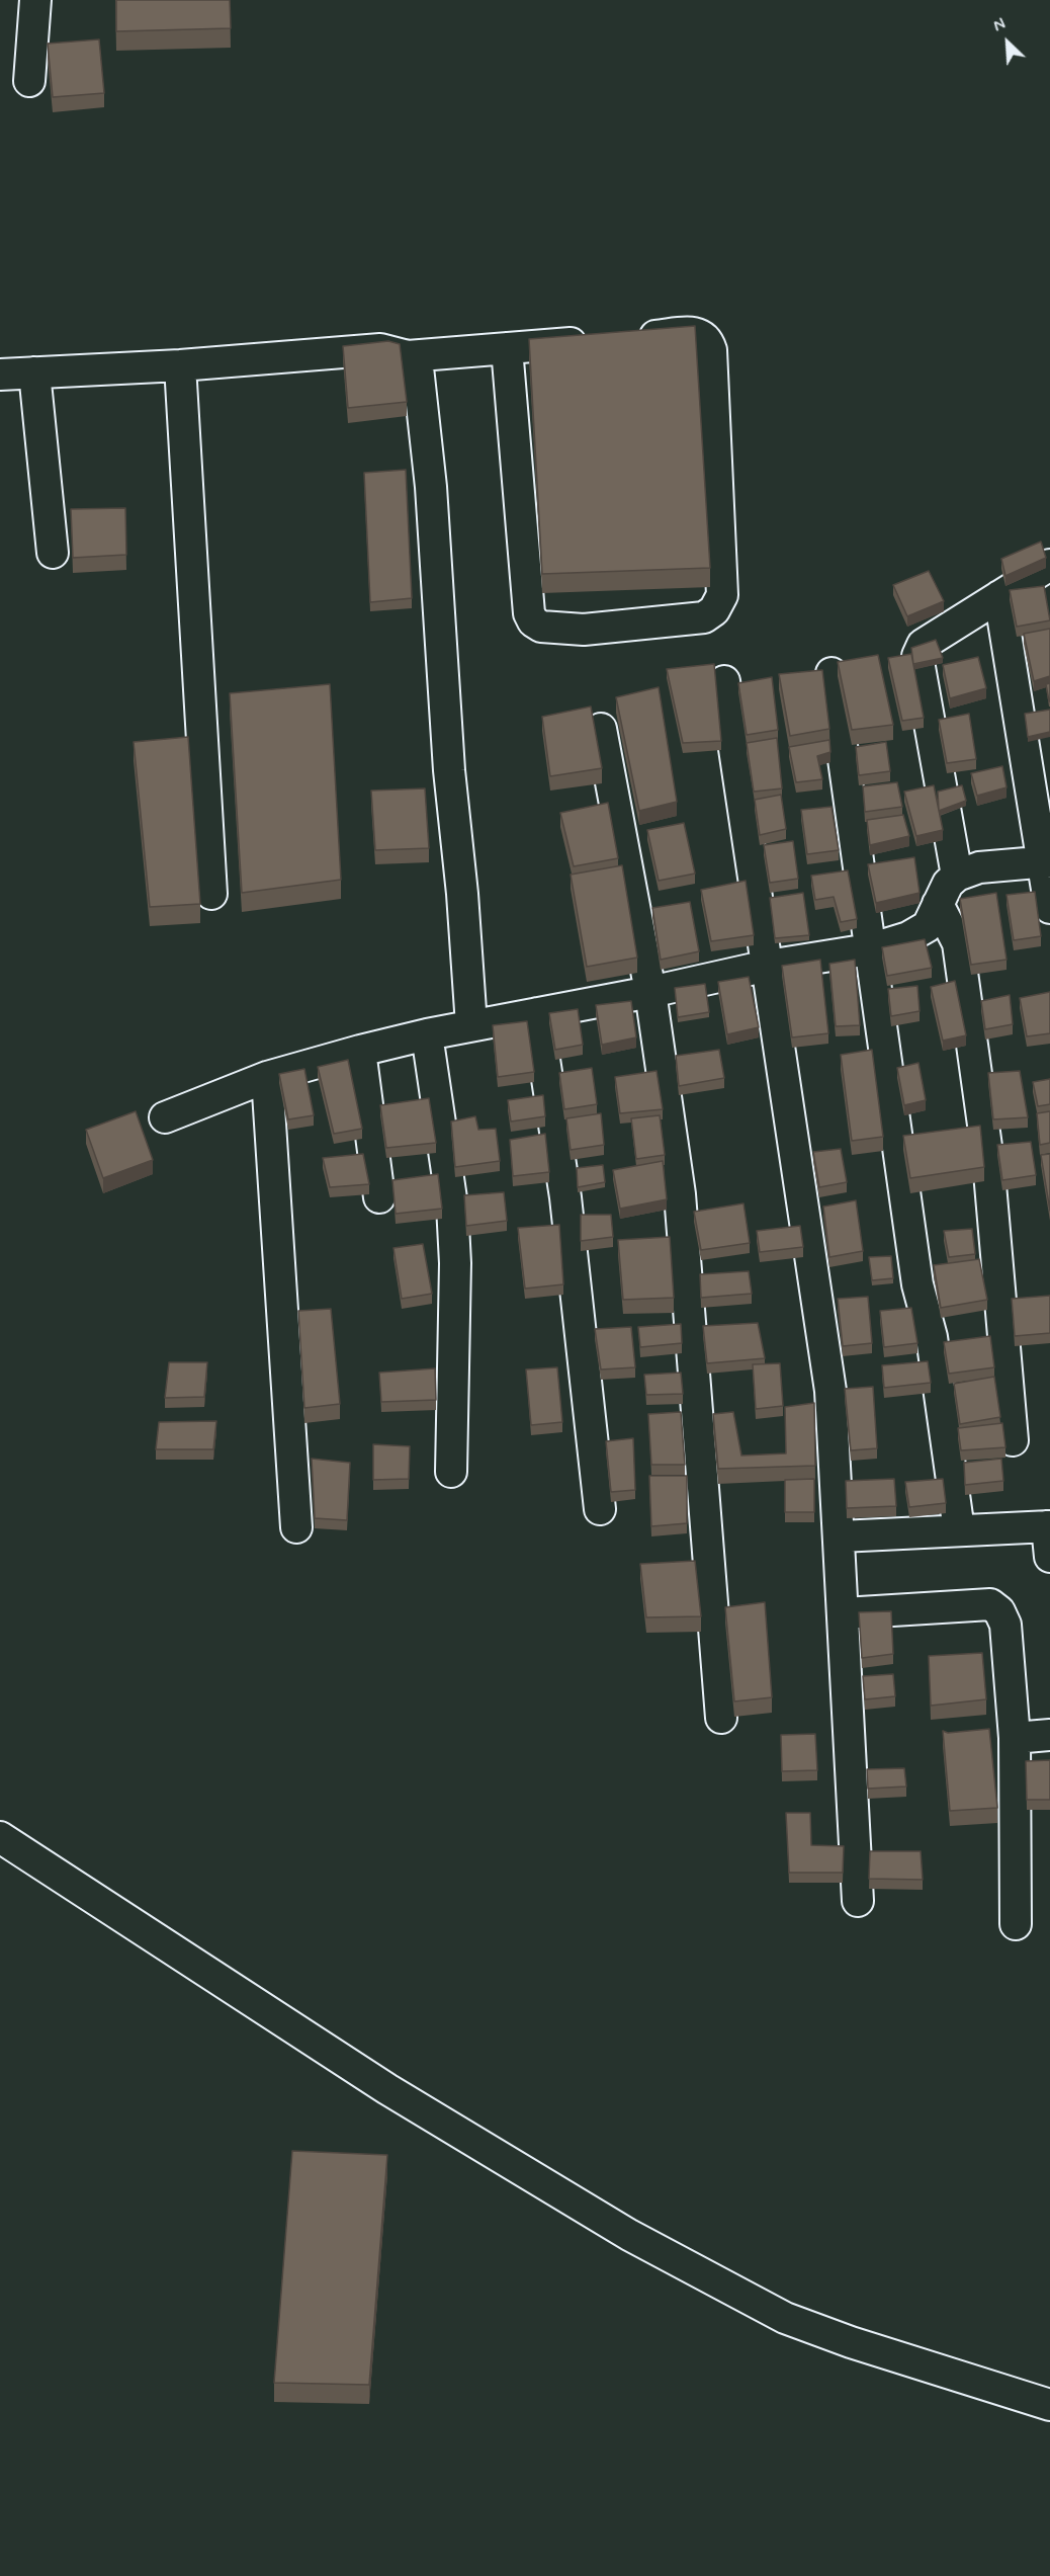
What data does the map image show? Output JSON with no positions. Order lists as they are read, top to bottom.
{
  "north": "top left"
}
